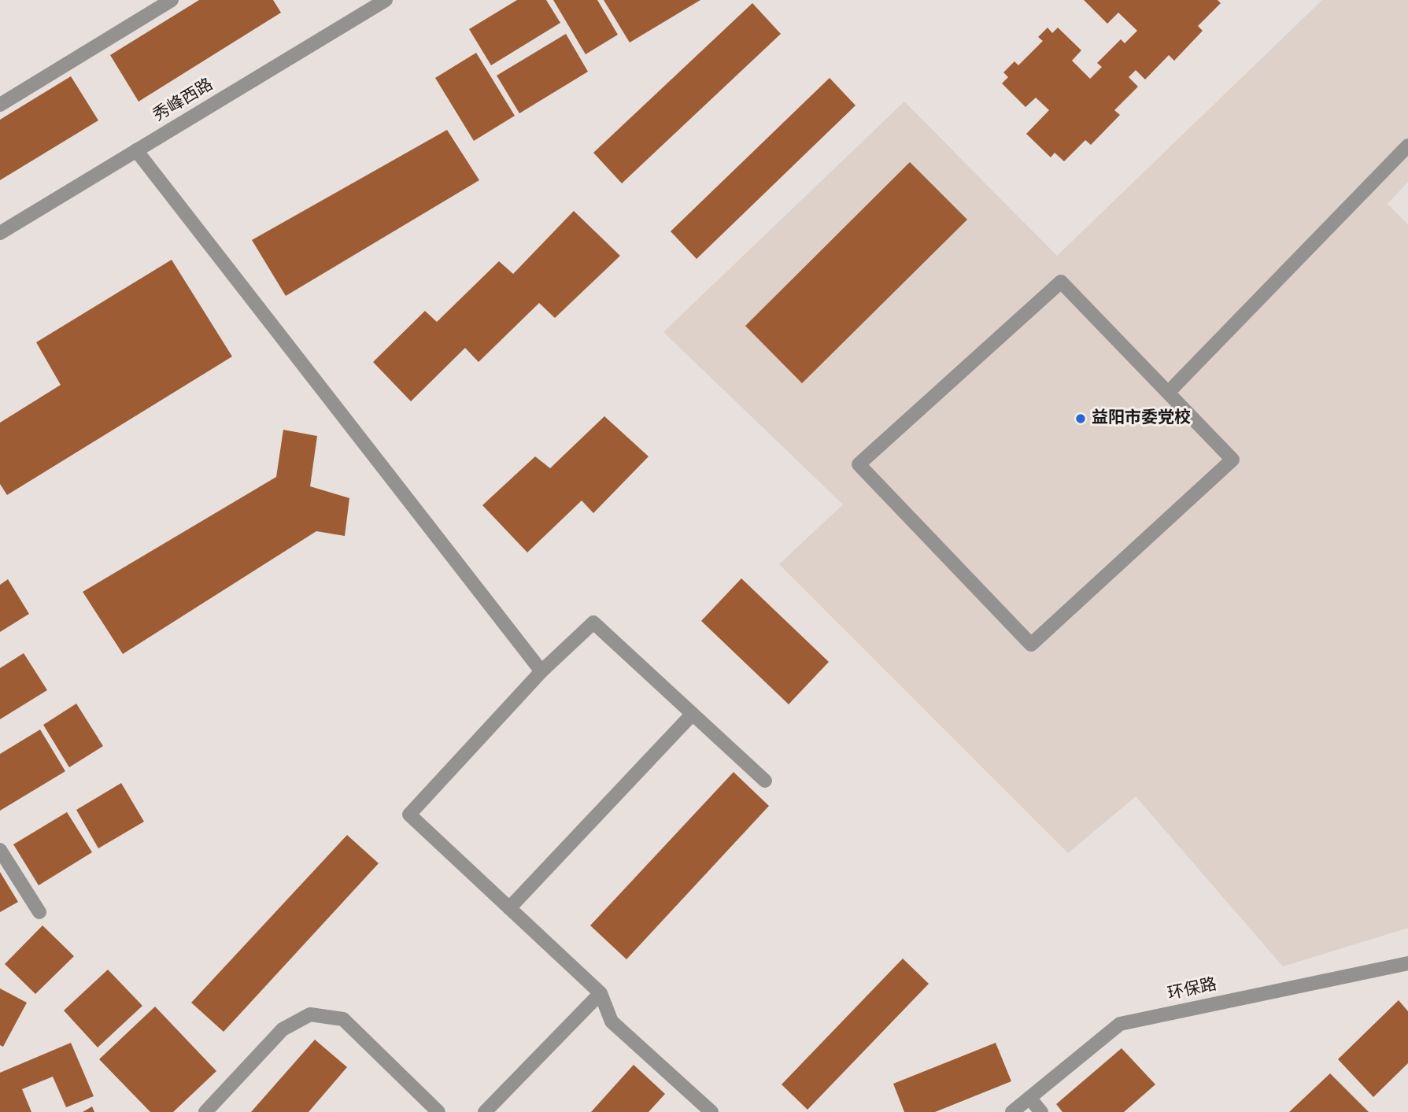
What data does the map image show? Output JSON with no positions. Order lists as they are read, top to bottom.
{
  "streets": {
    "street": ["秀峰西路", "环保路"]
  },
  "places": ["益阳市委党校"]
}
